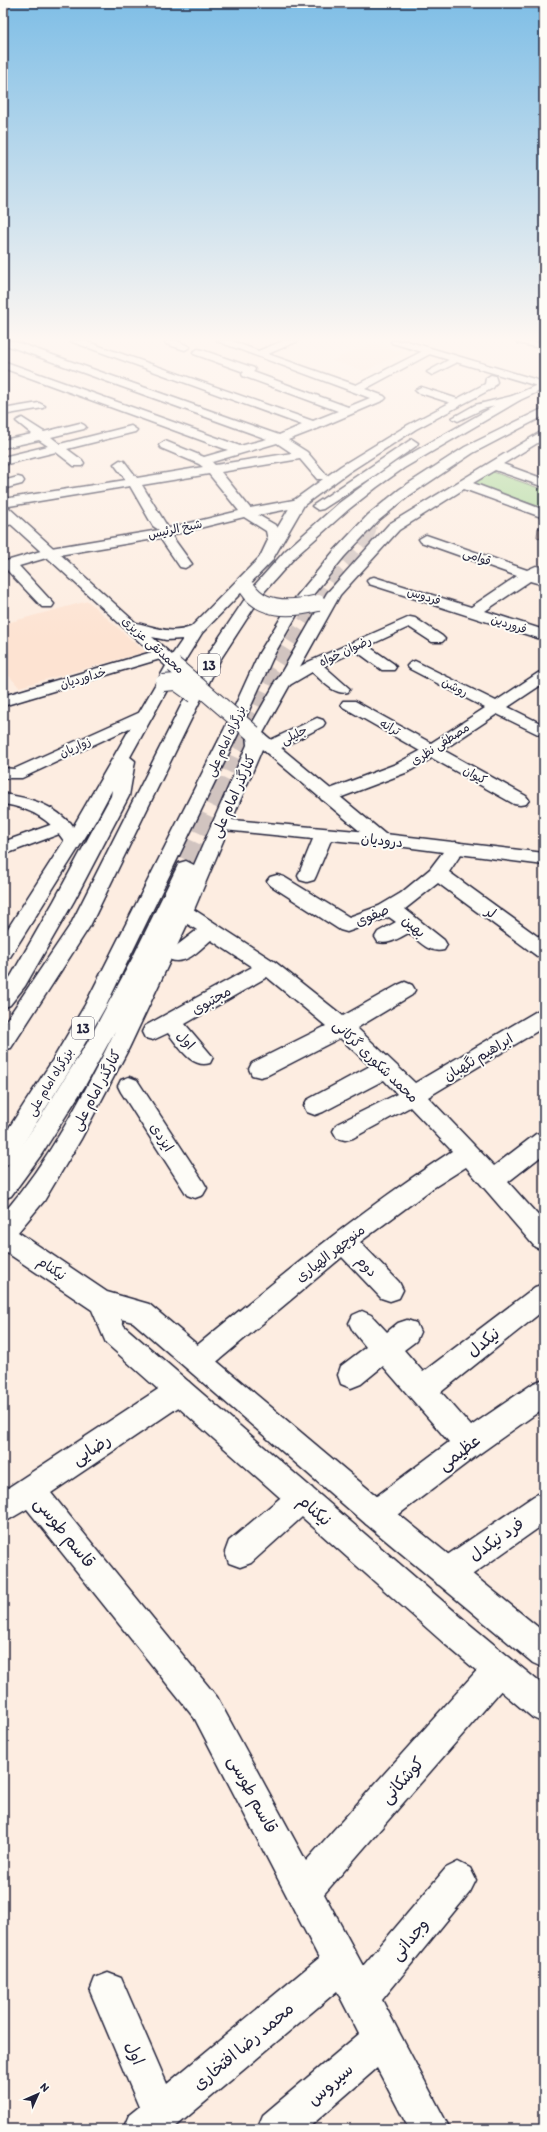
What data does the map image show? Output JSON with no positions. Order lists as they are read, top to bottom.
{
  "streets": {
    "main road": [
      "شیخ الرئیس",
      "قوامی",
      "فردوس",
      "فروردین",
      "محمدتقی عزیزی",
      "رضوان خواه",
      "13",
      "خداوردیان",
      "روشن",
      "ترانه",
      "جلیلی",
      "بزرگراه امام علی",
      "مصطفی نظری",
      "زواریان",
      "کیوان",
      "کنارگذر امام علی",
      "درودیان",
      "لر",
      "صفوی",
      "بهین",
      "مجتبوی",
      "اول",
      "ابراهیم نگهبان",
      "محمد شکوری گرکانی",
      "ایزدی",
      "منوچهر الهیاری",
      "دوم",
      "نیکنام",
      "نیکدل",
      "رضایی",
      "عظیمی",
      "قاسم طوسی",
      "فرد نیکدل",
      "کوشکانی",
      "وجدانی",
      "محمد رضا افتخاری",
      "سیروس"
    ]
  },
  "crossings": [
    ["شیخ الرئیس", "محمدتقی عزیزی"],
    ["فردوس", "فروردین"],
    ["محمدتقی عزیزی", "خداوردیان"],
    ["محمدتقی عزیزی", "جلیلی"],
    ["محمدتقی عزیزی", "مصطفی نظری"],
    ["محمدتقی عزیزی", "کنارگذر امام علی"],
    ["محمدتقی عزیزی", "درودیان"],
    ["رضوان خواه", "کنارگذر امام علی"],
    ["روشن", "مصطفی نظری"],
    ["ترانه", "مصطفی نظری"],
    ["ترانه", "کیوان"],
    ["مصطفی نظری", "کیوان"],
    ["کنارگذر امام علی", "درودیان"],
    ["کنارگذر امام علی", "محمد شکوری گرکانی"],
    ["درودیان", "صفوی"],
    ["لر", "صفوی"],
    ["صفوی", "بهین"],
    ["مجتبوی", "اول"],
    ["مجتبوی", "محمد شکوری گرکانی"],
    ["اول", "محمد رضا افتخاری"],
    ["ابراهیم نگهبان", "محمد شکوری گرکانی"],
    ["محمد شکوری گرکانی", "منوچهر الهیاری"],
    ["منوچهر الهیاری", "دوم"],
    ["منوچهر الهیاری", "نیکنام"],
    ["نیکنام", "رضایی"],
    ["نیکنام", "عظیمی"],
    ["نیکنام", "فرد نیکدل"],
    ["نیکنام", "کوشکانی"],
    ["رضایی", "قاسم طوسی"],
    ["قاسم طوسی", "کوشکانی"],
    ["قاسم طوسی", "وجدانی"],
    ["قاسم طوسی", "محمد رضا افتخاری"],
    ["قاسم طوسی", "سیروس"]
  ],
  "north": "top right"
}
